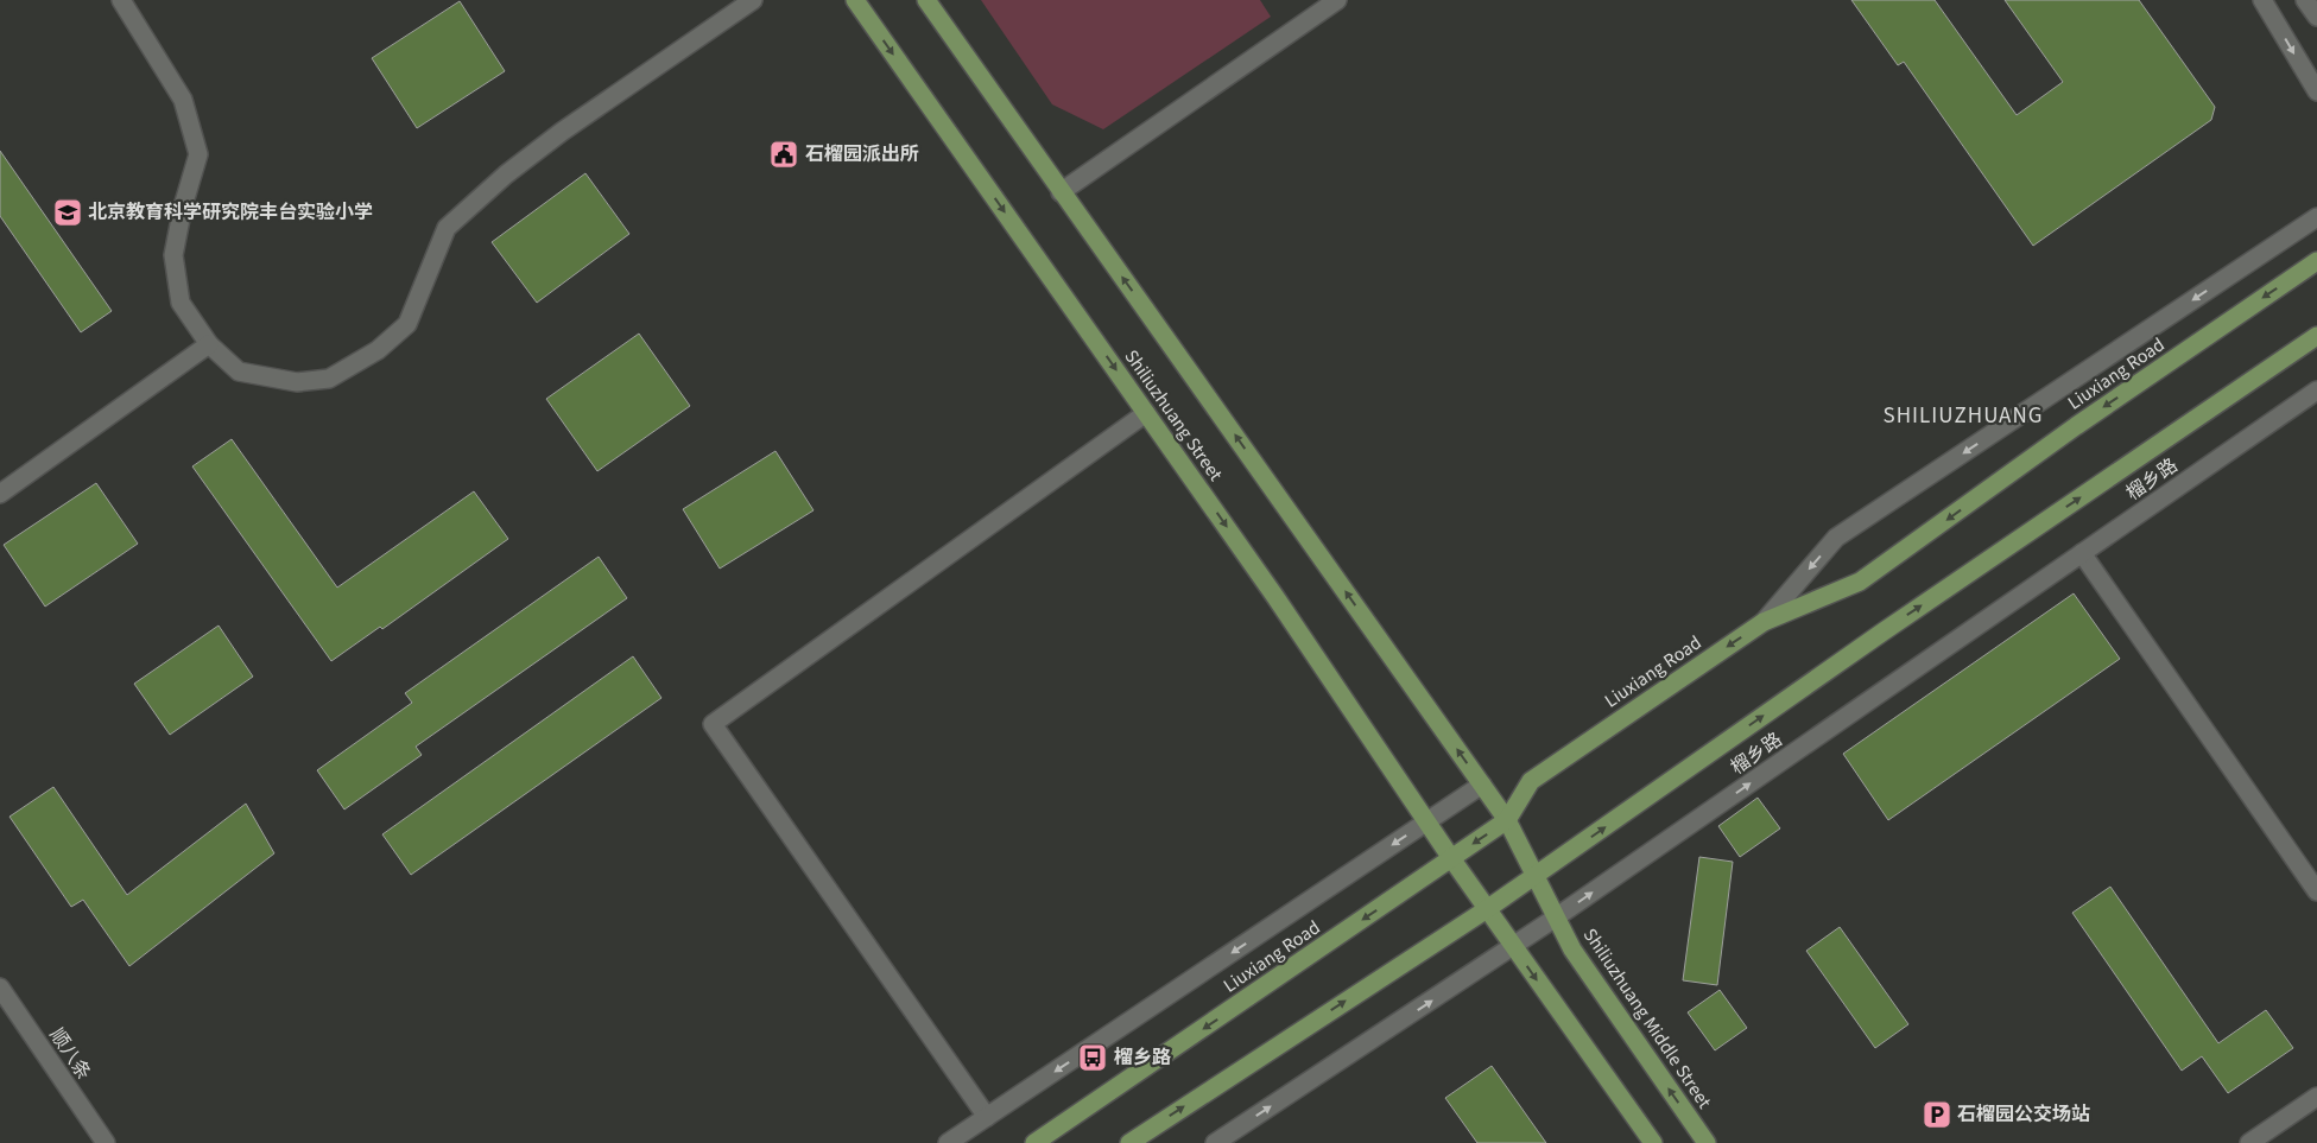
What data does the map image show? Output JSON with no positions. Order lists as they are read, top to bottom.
{
  "streets": {
    "main road": ["Liuxiang Road", "Shiliuzhuang Street", "Shiliuzhuang Middle Street"],
    "street": ["榴乡路", "顺八条"]
  },
  "crossings": [
    ["Liuxiang Road", "Shiliuzhuang Street"],
    ["Liuxiang Road", "Shiliuzhuang Middle Street"],
    ["Shiliuzhuang Street", "Shiliuzhuang Middle Street"],
    ["榴乡路", "Shiliuzhuang Middle Street"]
  ],
  "districts": ["SHILIUZHUANG"],
  "places": {
    "public building": ["石榴园派出所"],
    "school or university": ["北京教育科学研究院丰台实验小学"],
    "bus stop": ["榴乡路"],
    "parking": ["石榴园公交场站"]
  }
}
